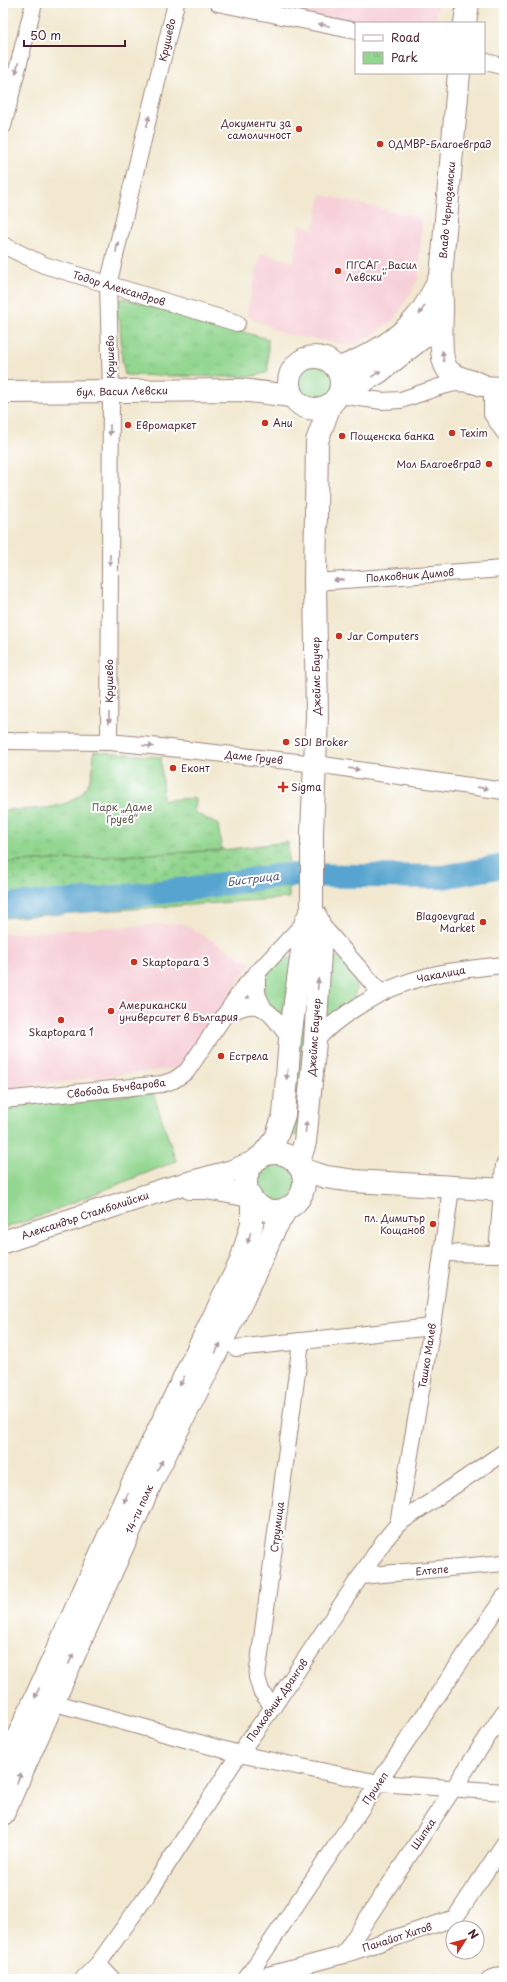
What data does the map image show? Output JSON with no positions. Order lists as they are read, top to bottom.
{
  "streets": {
    "street": [
      "Крушево",
      "Владо Черноземски",
      "Тодор Александров",
      "бул. Васил Левски",
      "Полковник Димов",
      "Джеймс Баучер",
      "Даме Груев",
      "Чакалица",
      "Свобода Бъчварова",
      "Александър Стамболийски",
      "Ташко Малев",
      "14-ти полк",
      "Струмица",
      "Елтепе",
      "Полковник Дрангов",
      "Прилеп",
      "Шипка",
      "Панайот Хитов"
    ]
  },
  "crossings": [
    ["Крушево", "Тодор Александров"],
    ["Крушево", "бул. Васил Левски"],
    ["Крушево", "Даме Груев"],
    ["Полковник Димов", "Джеймс Баучер"],
    ["Джеймс Баучер", "Даме Груев"],
    ["Джеймс Баучер", "Чакалица"],
    ["Джеймс Баучер", "Свобода Бъчварова"],
    ["Джеймс Баучер", "Александър Стамболийски"],
    ["Джеймс Баучер", "14-ти полк"],
    ["Александър Стамболийски", "14-ти полк"],
    ["Ташко Малев", "Полковник Дрангов"],
    ["Струмица", "Полковник Дрангов"],
    ["Елтепе", "Полковник Дрангов"],
    ["Шипка", "Панайот Хитов"]
  ],
  "one_way": ["Полковник Димов", "Даме Груев"],
  "water": ["Бистрица"],
  "parks": ["Парк „Даме Груев“"],
  "places": {
    "other": [
      "Документи за самоличност",
      "ОДМВР-Благоевград",
      "ПГСАГ ,,Васил Левски\"",
      "Ани",
      "Евромаркет",
      "Texim",
      "Пощенска банка",
      "Мол Благоевград",
      "Jar Computers",
      "SDI Broker",
      "Еконт",
      "Blagoevgrad Market",
      "Skaptopara 3",
      "Американски университет в България",
      "Skaptopara 1",
      "Естрела",
      "пл. Димитър Кощанов"
    ],
    "health": ["Sigma"]
  },
  "legend": ["Road", "Park"],
  "scale_bar": "50 m",
  "north": "top right"
}
